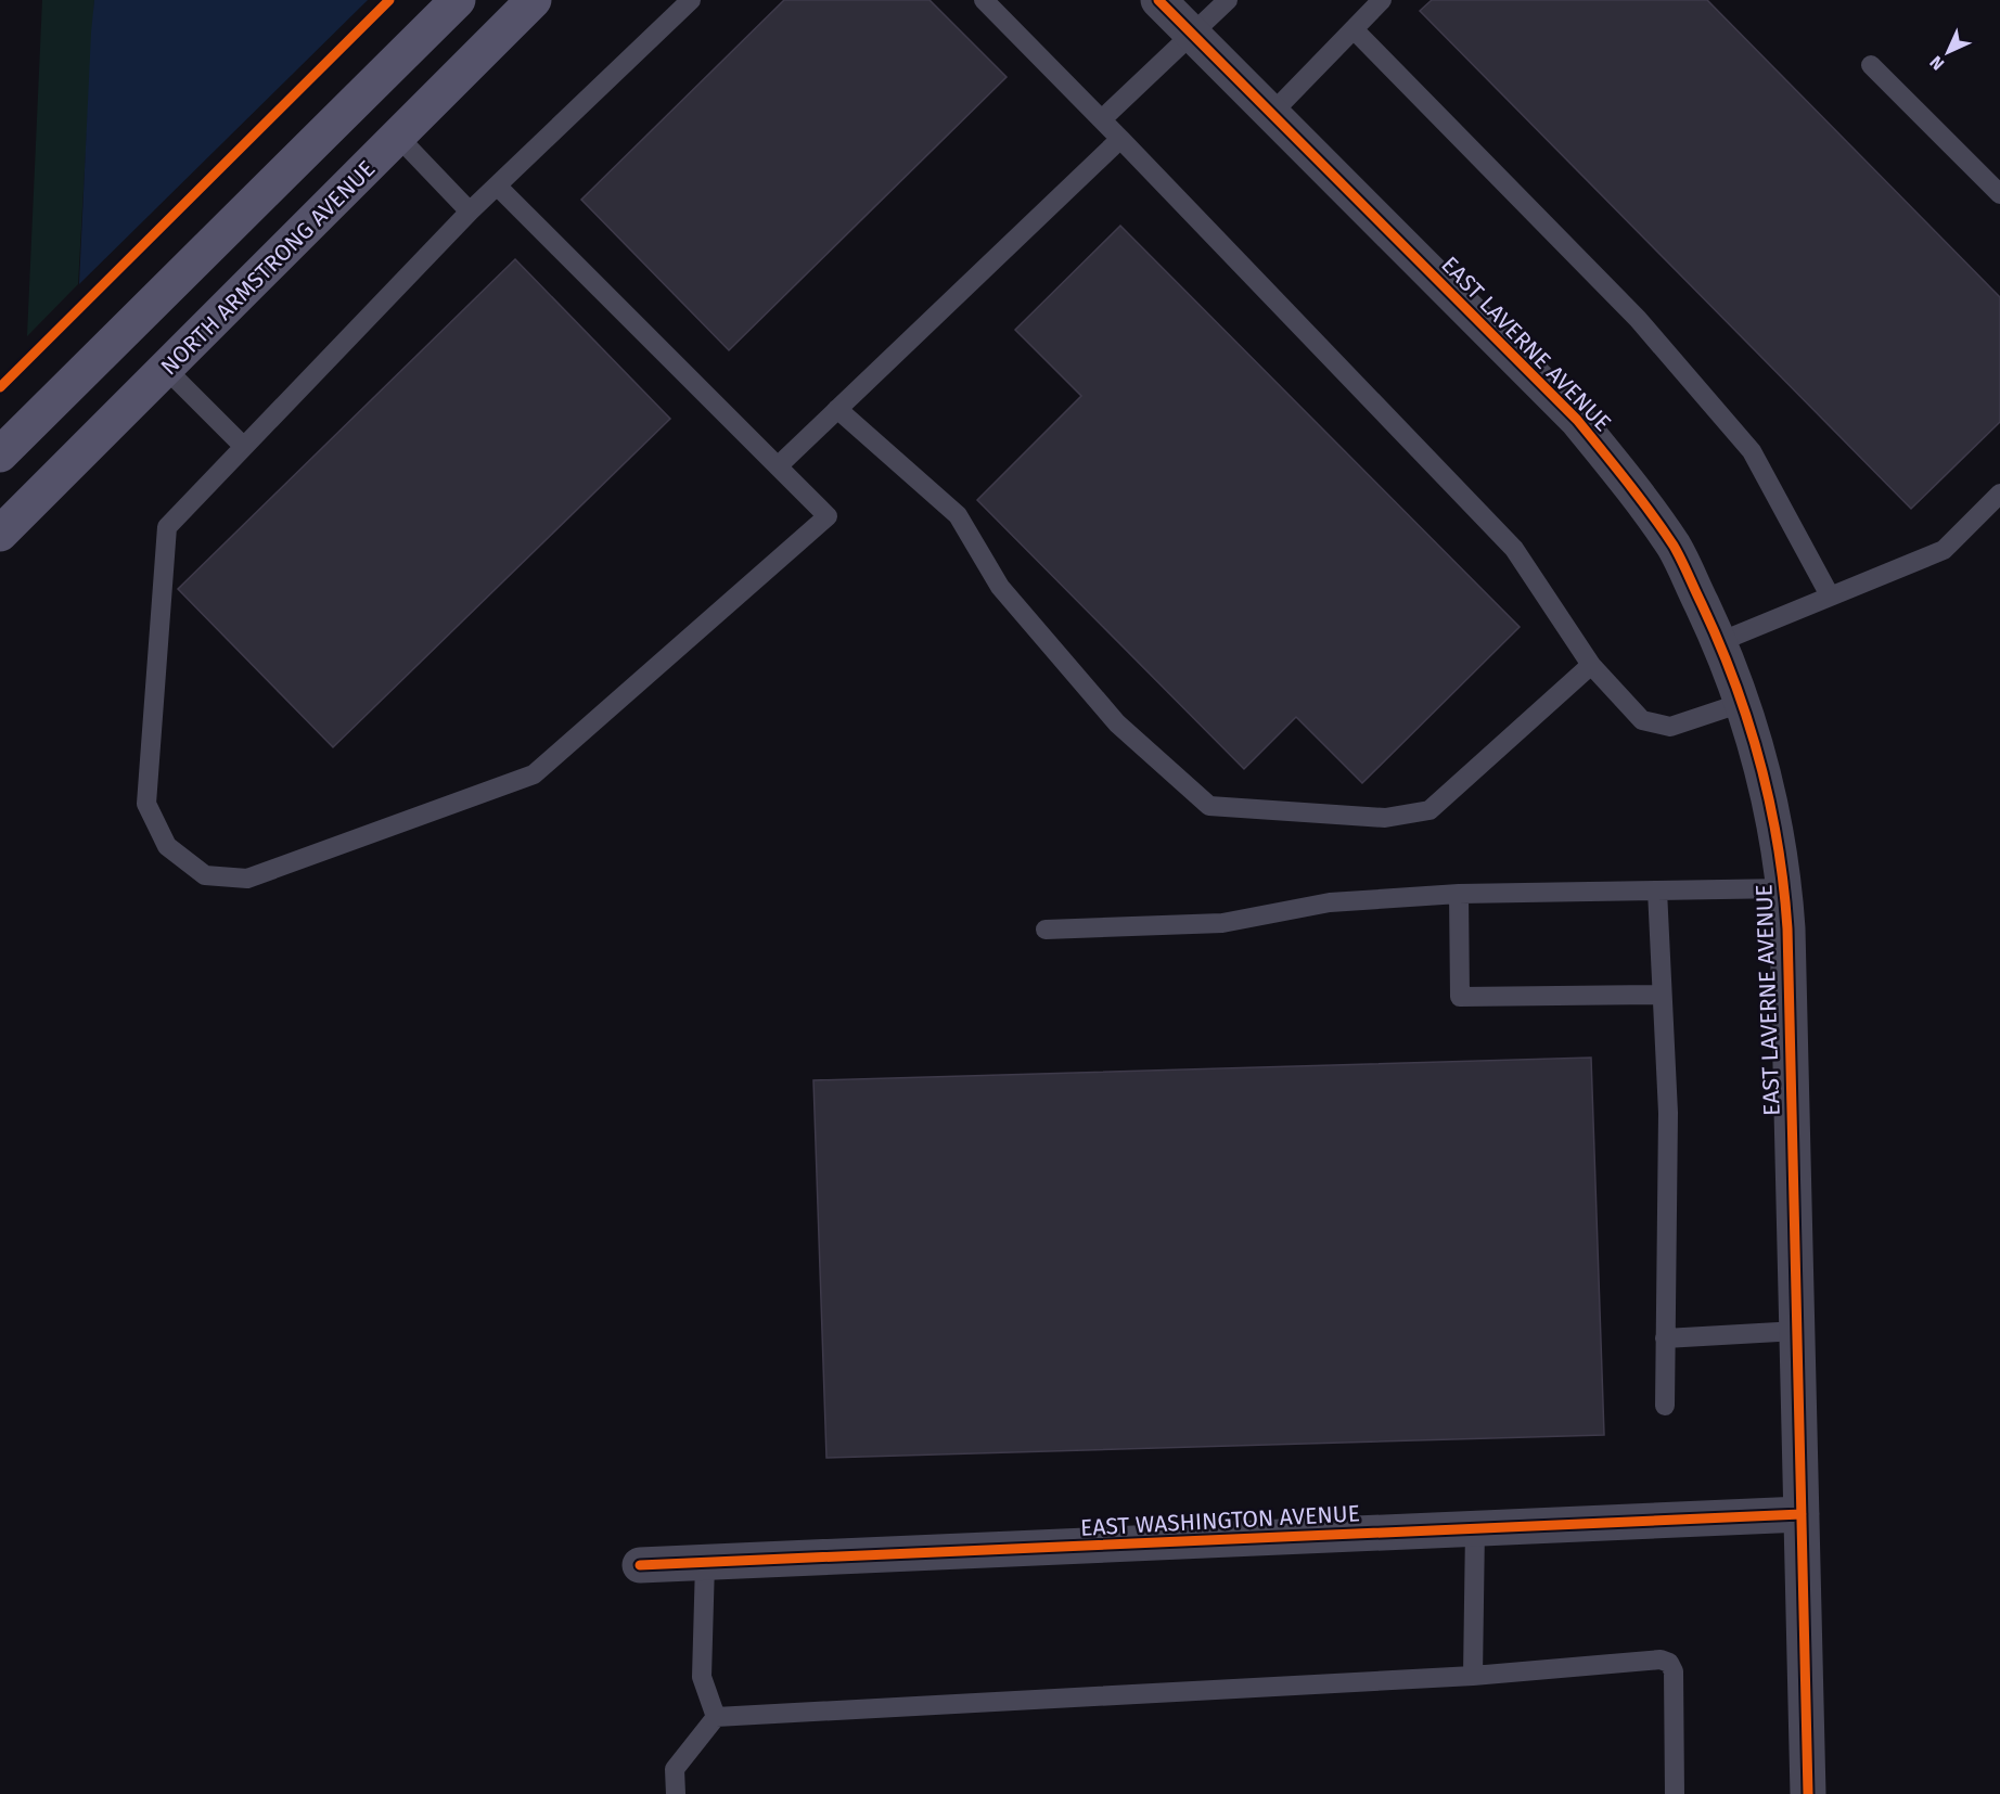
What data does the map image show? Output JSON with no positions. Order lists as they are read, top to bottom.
{
  "streets": {
    "street": ["NORTH ARMSTRONG AVENUE", "EAST LAVERNE AVENUE", "EAST WASHINGTON AVENUE"]
  },
  "crossings": [
    ["EAST LAVERNE AVENUE", "EAST WASHINGTON AVENUE"]
  ],
  "north": "bottom left"
}
